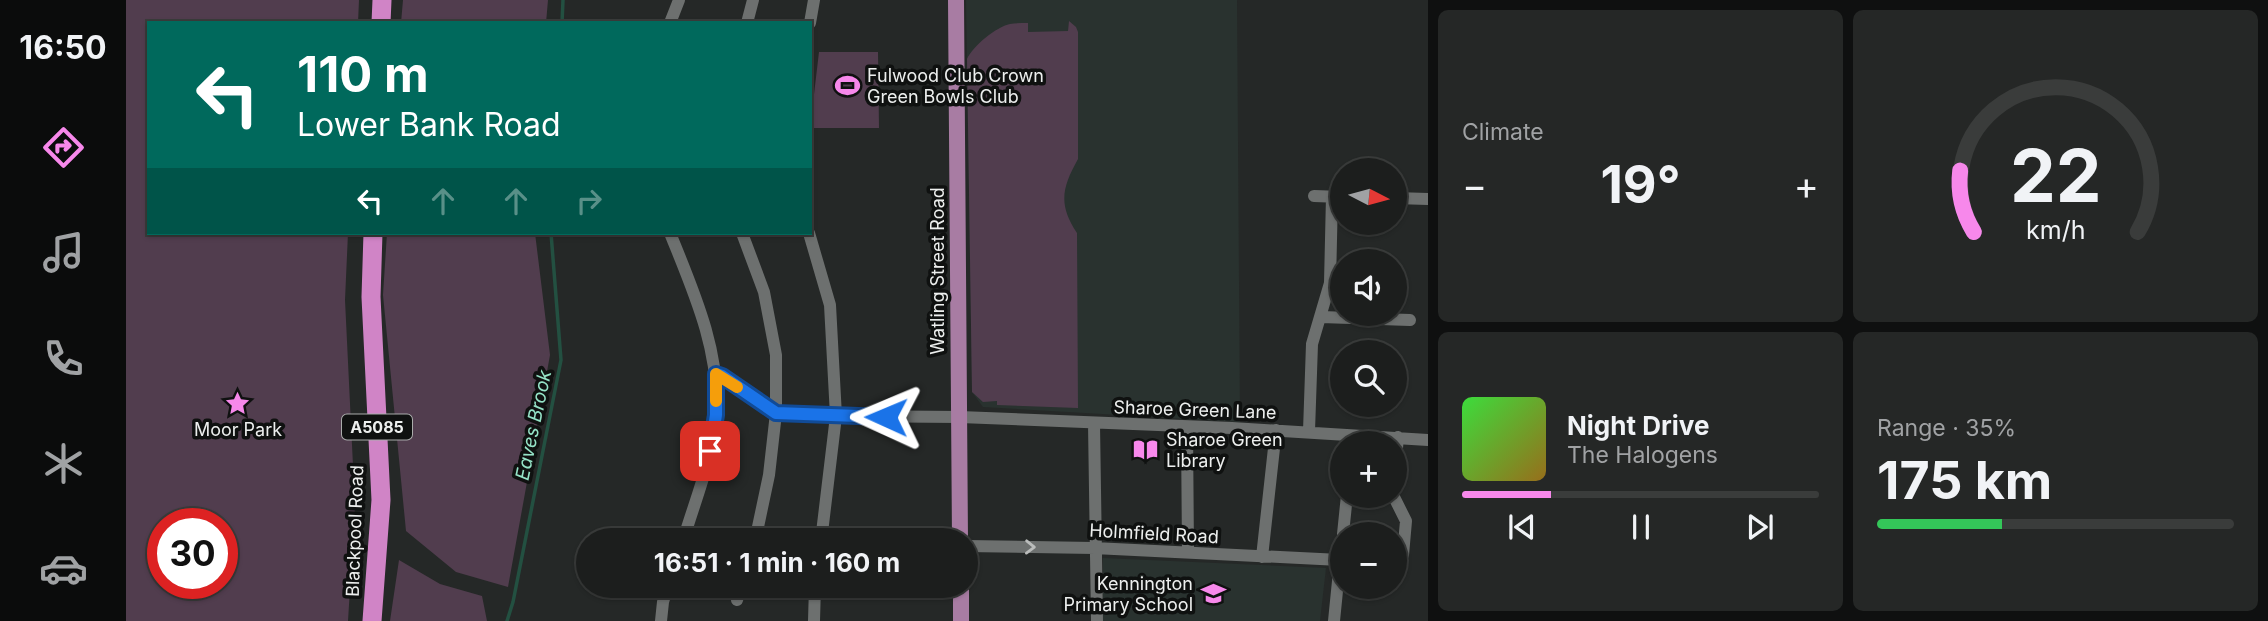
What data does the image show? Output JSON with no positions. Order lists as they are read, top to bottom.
{
  "streets": {
    "highway": ["A5085", "Blackpool Road"],
    "main road": ["Watling Street Road"],
    "street": ["Sharoe Green Lane", "Holmfield Road"]
  },
  "crossings": [
    ["Watling Street Road", "Sharoe Green Lane"]
  ],
  "water": ["Eaves Brook"],
  "places": {
    "sports": ["Fulwood Club Crown Green Bowls Club"],
    "place": ["Moor Park"],
    "library": ["Sharoe Green Library"],
    "school or university": ["Kennington Primary School"]
  },
  "north": "right",
  "page": {
    "tabs": "16:50",
    "tile": [
      "Climate",
      ["Range · 35%", "175 km"]
    ],
    "turn": ["110 m", "Lower Bank Road"],
    "heat": ["−", "19°", "+"],
    "map_buttons": ["+", "−"],
    "song": ["Night Drive", "The Halogens"],
    "limit": "30",
    "trip": "16:51 · 1 min · 160 m",
    "gauge": ["22", "km/h"]
  }
}
